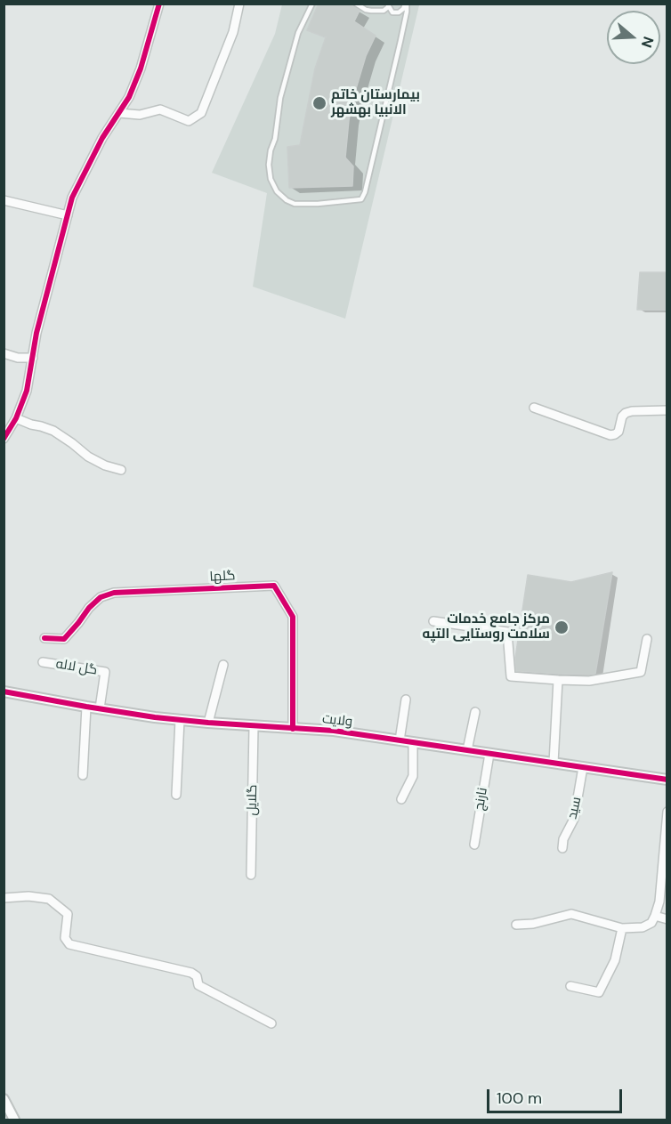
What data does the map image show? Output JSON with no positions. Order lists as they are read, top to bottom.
{
  "streets": {
    "street": [
      "گلها",
      "گل لاله",
      "ولایت",
      "نارنج",
      "گلایل",
      "سید"
    ]
  },
  "crossings": [
    ["گلها", "ولایت"],
    ["گل لاله", "ولایت"],
    ["ولایت", "نارنج"],
    ["ولایت", "گلایل"],
    ["ولایت", "سید"]
  ],
  "places": ["بیمارستان خاتم الانبیا بهشهر", "مرکز جامع خدمات سلامت روستایی التپه"],
  "scale_bar": "100 m",
  "north": "right"
}
